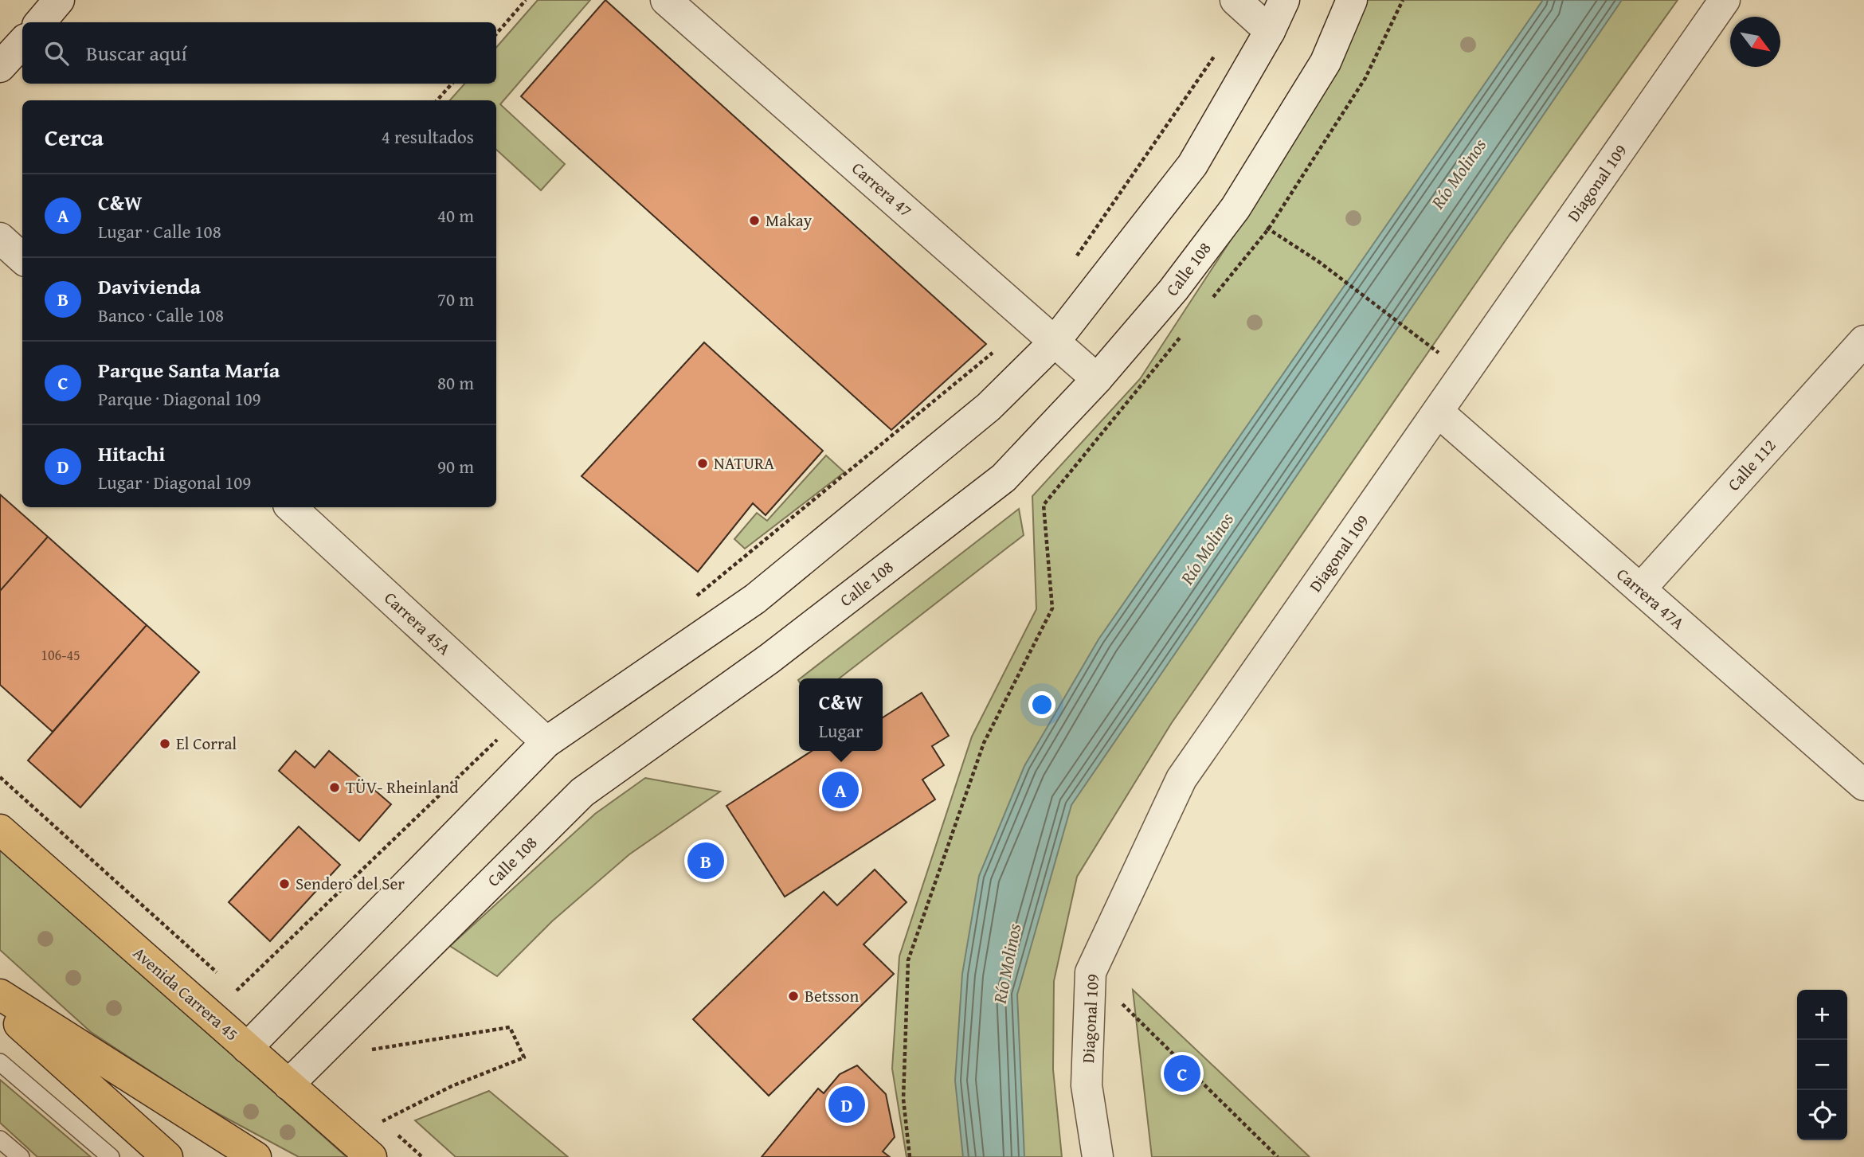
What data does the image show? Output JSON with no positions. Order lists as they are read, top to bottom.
{
  "streets": {
    "highway": ["Avenida Carrera 45"],
    "street": [
      "Diagonal 109",
      "Carrera 47",
      "Calle 108",
      "Calle 112",
      "Carrera 47A",
      "Carrera 45A"
    ]
  },
  "crossings": [
    ["Diagonal 109", "Carrera 47A"],
    ["Carrera 47", "Calle 108"],
    ["Calle 108", "Avenida Carrera 45"],
    ["Calle 112", "Carrera 47A"]
  ],
  "water": ["Río Molinos"],
  "places": [
    "Makay",
    "NATURA",
    "El Corral",
    "TÜV- Rheinland",
    "Sendero del Ser",
    "Betsson"
  ],
  "house_numbers": ["106-45"],
  "north": "bottom right",
  "page": {
    "search": "Buscar aquí",
    "heading": ["Cerca", "4 resultados"],
    "list": [
      {
        "mark": "A",
        "name": "C&W",
        "note": "Lugar · Calle 108",
        "value": "40 m"
      },
      {
        "mark": "B",
        "name": "Davivienda",
        "note": "Banco · Calle 108",
        "value": "70 m"
      },
      {
        "mark": "C",
        "name": "Parque Santa María",
        "note": "Parque · Diagonal 109",
        "value": "80 m"
      },
      {
        "mark": "D",
        "name": "Hitachi",
        "note": "Lugar · Diagonal 109",
        "value": "90 m"
      }
    ],
    "popup": ["C&W", "Lugar"],
    "pins": [
      "A",
      "B",
      "C",
      "D"
    ],
    "map_buttons": ["+", "−"]
  }
}
